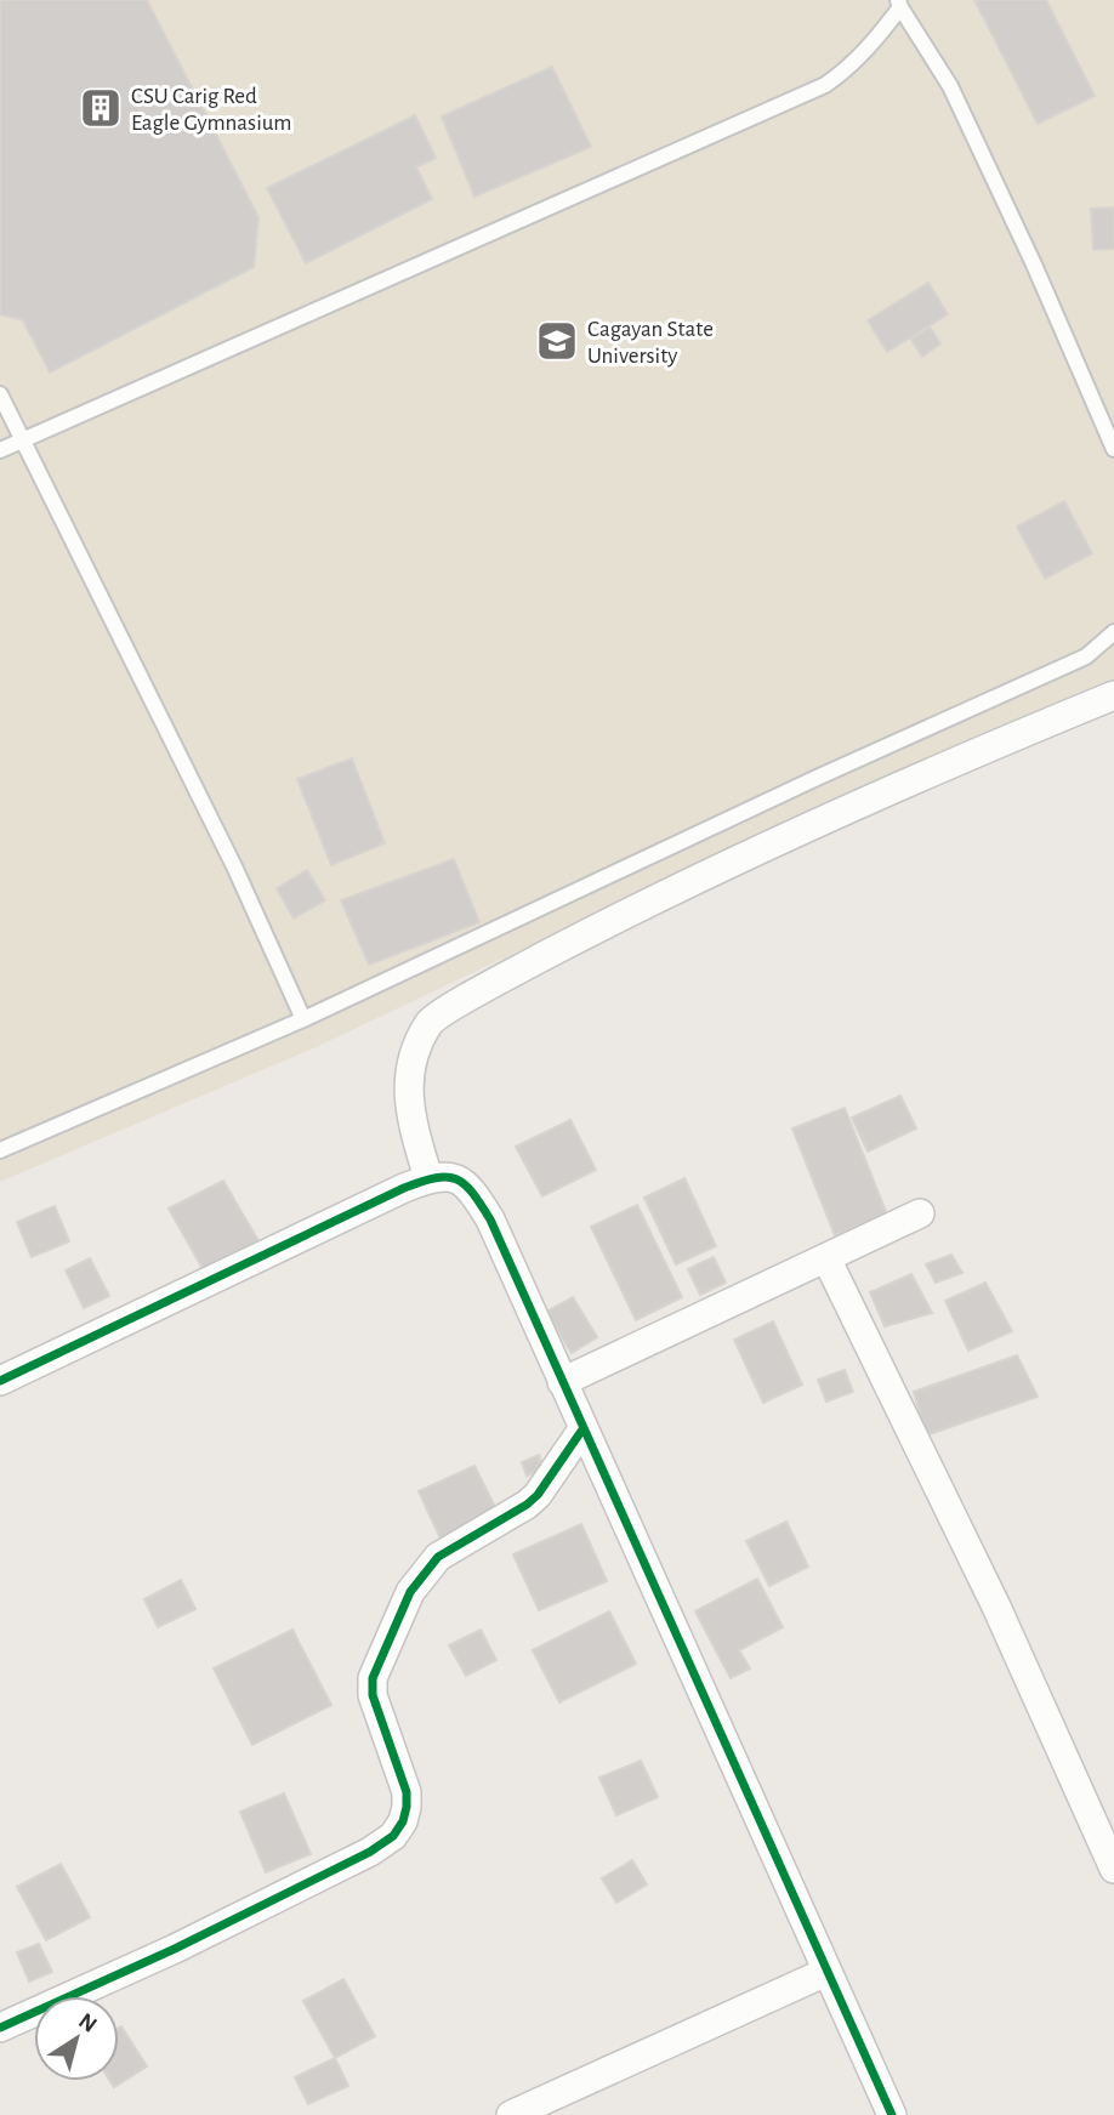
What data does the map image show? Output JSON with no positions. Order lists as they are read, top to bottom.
{
  "places": {
    "building": ["CSU Carig Red Eagle Gymnasium"],
    "school or university": ["Cagayan State University"]
  },
  "north": "top right"
}
